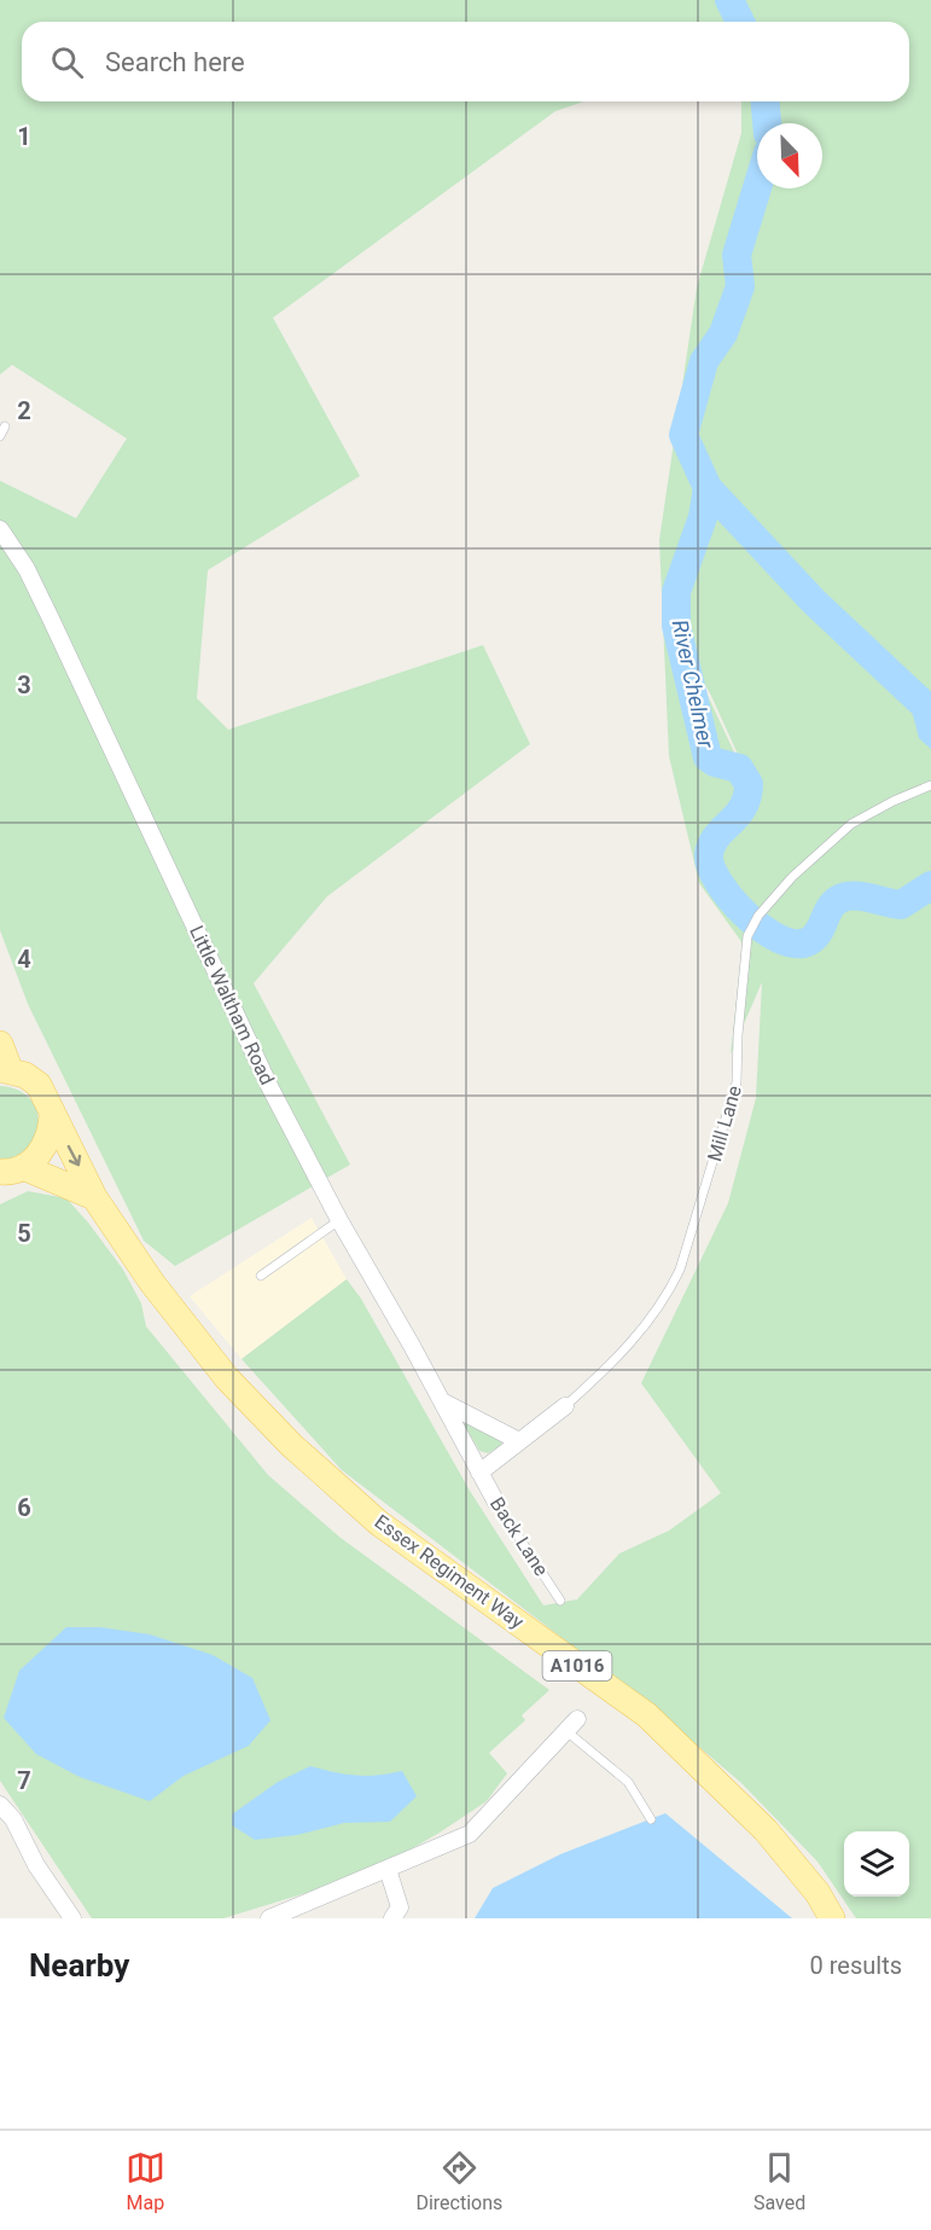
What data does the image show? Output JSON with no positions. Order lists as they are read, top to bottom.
{
  "streets": {
    "main road": ["Essex Regiment Way", "A1016"],
    "street": ["Little Waltham Road", "Mill Lane", "Back Lane"]
  },
  "crossings": [
    ["Little Waltham Road", "Mill Lane"],
    ["Little Waltham Road", "Back Lane"],
    ["Mill Lane", "Back Lane"]
  ],
  "water": ["River Chelmer"],
  "north": "bottom right",
  "page": {
    "search": "Search here",
    "heading": ["Nearby", "0 results"],
    "nav": ["Map", "Directions", "Saved"]
  },
  "grid": {
    "rows": [
      "1",
      "2",
      "3",
      "4",
      "5",
      "6",
      "7"
    ]
  }
}
